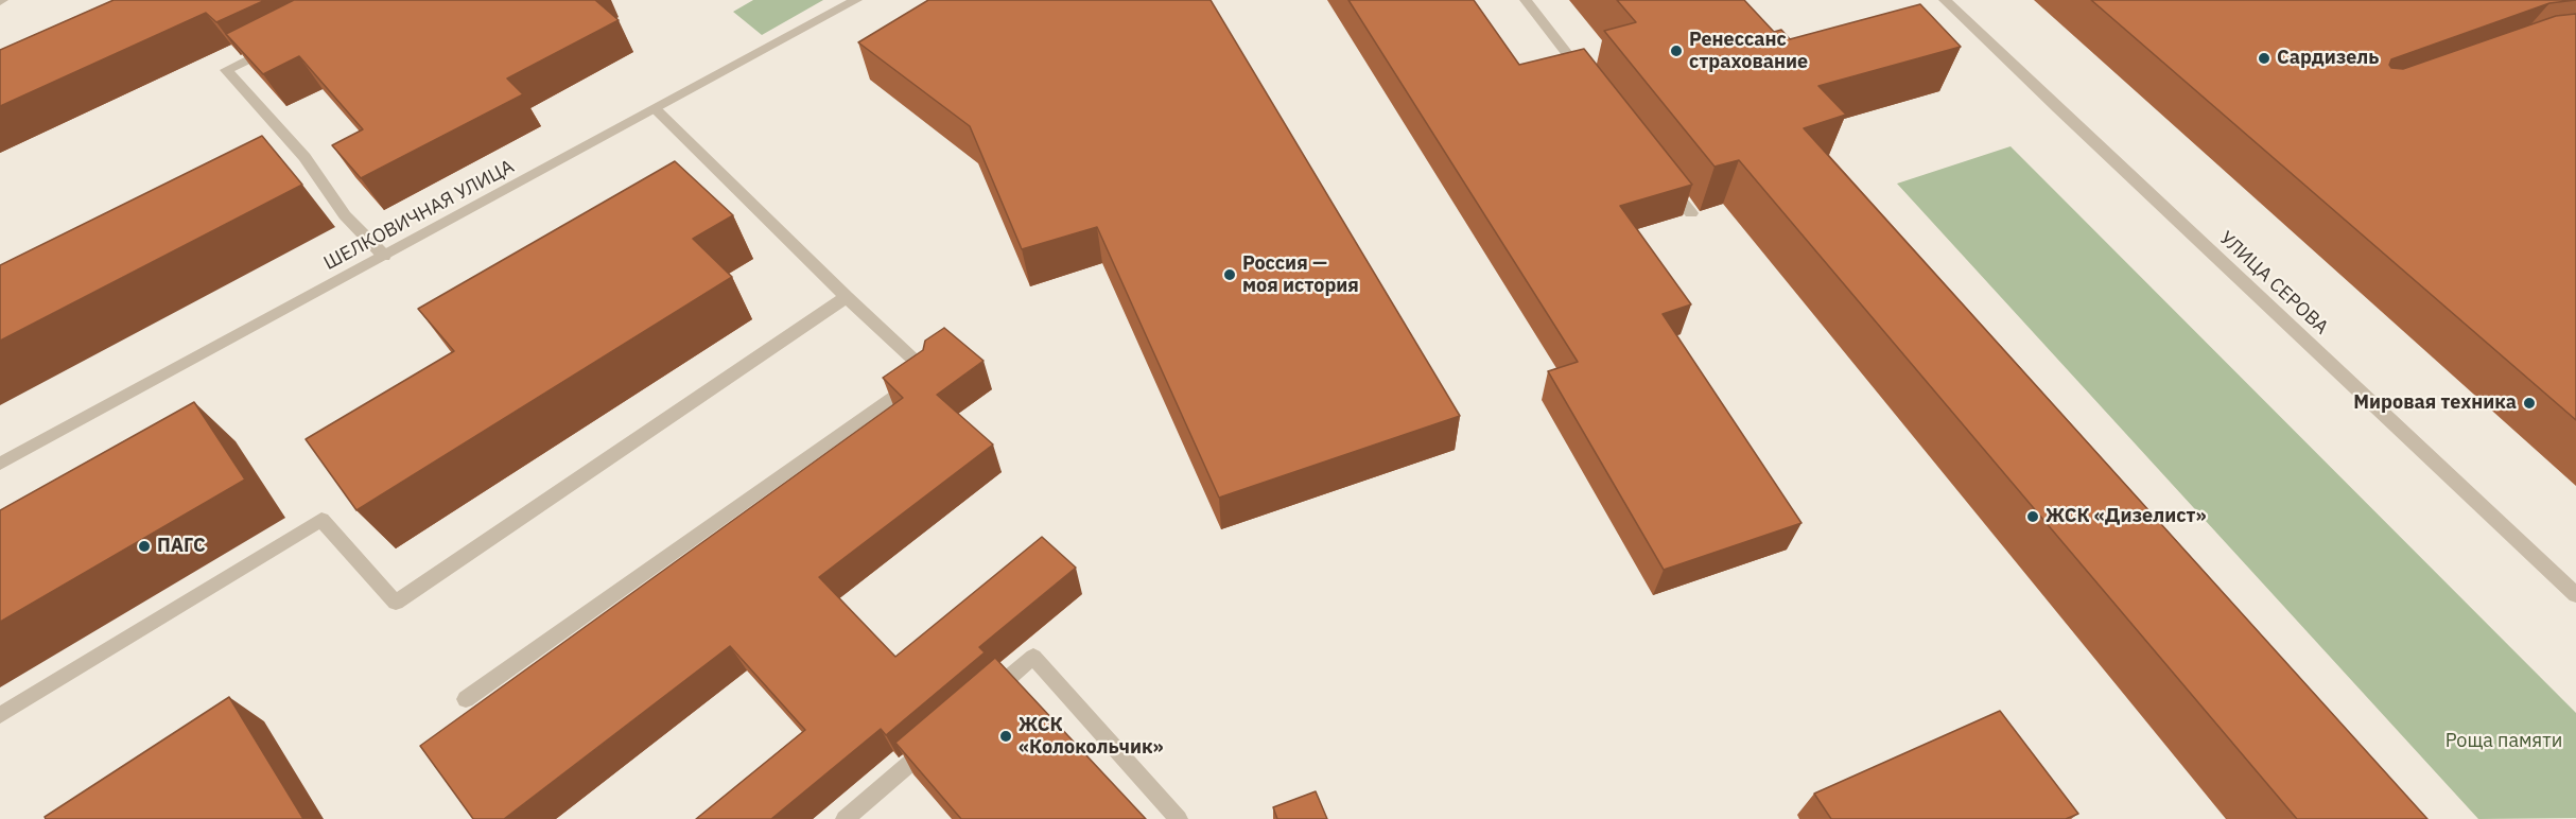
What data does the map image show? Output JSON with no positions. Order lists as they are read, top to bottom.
{
  "streets": {
    "street": ["ШЕЛКОВИЧНАЯ УЛИЦА", "УЛИЦА СЕРОВА"]
  },
  "parks": ["Роща памяти"],
  "places": [
    "Ренессанс страхование",
    "Сардизель",
    "Россия — моя история",
    "Мировая техника",
    "ЖСК «Дизелист»",
    "ПАГС",
    "ЖСК «Колокольчик»"
  ]
}
